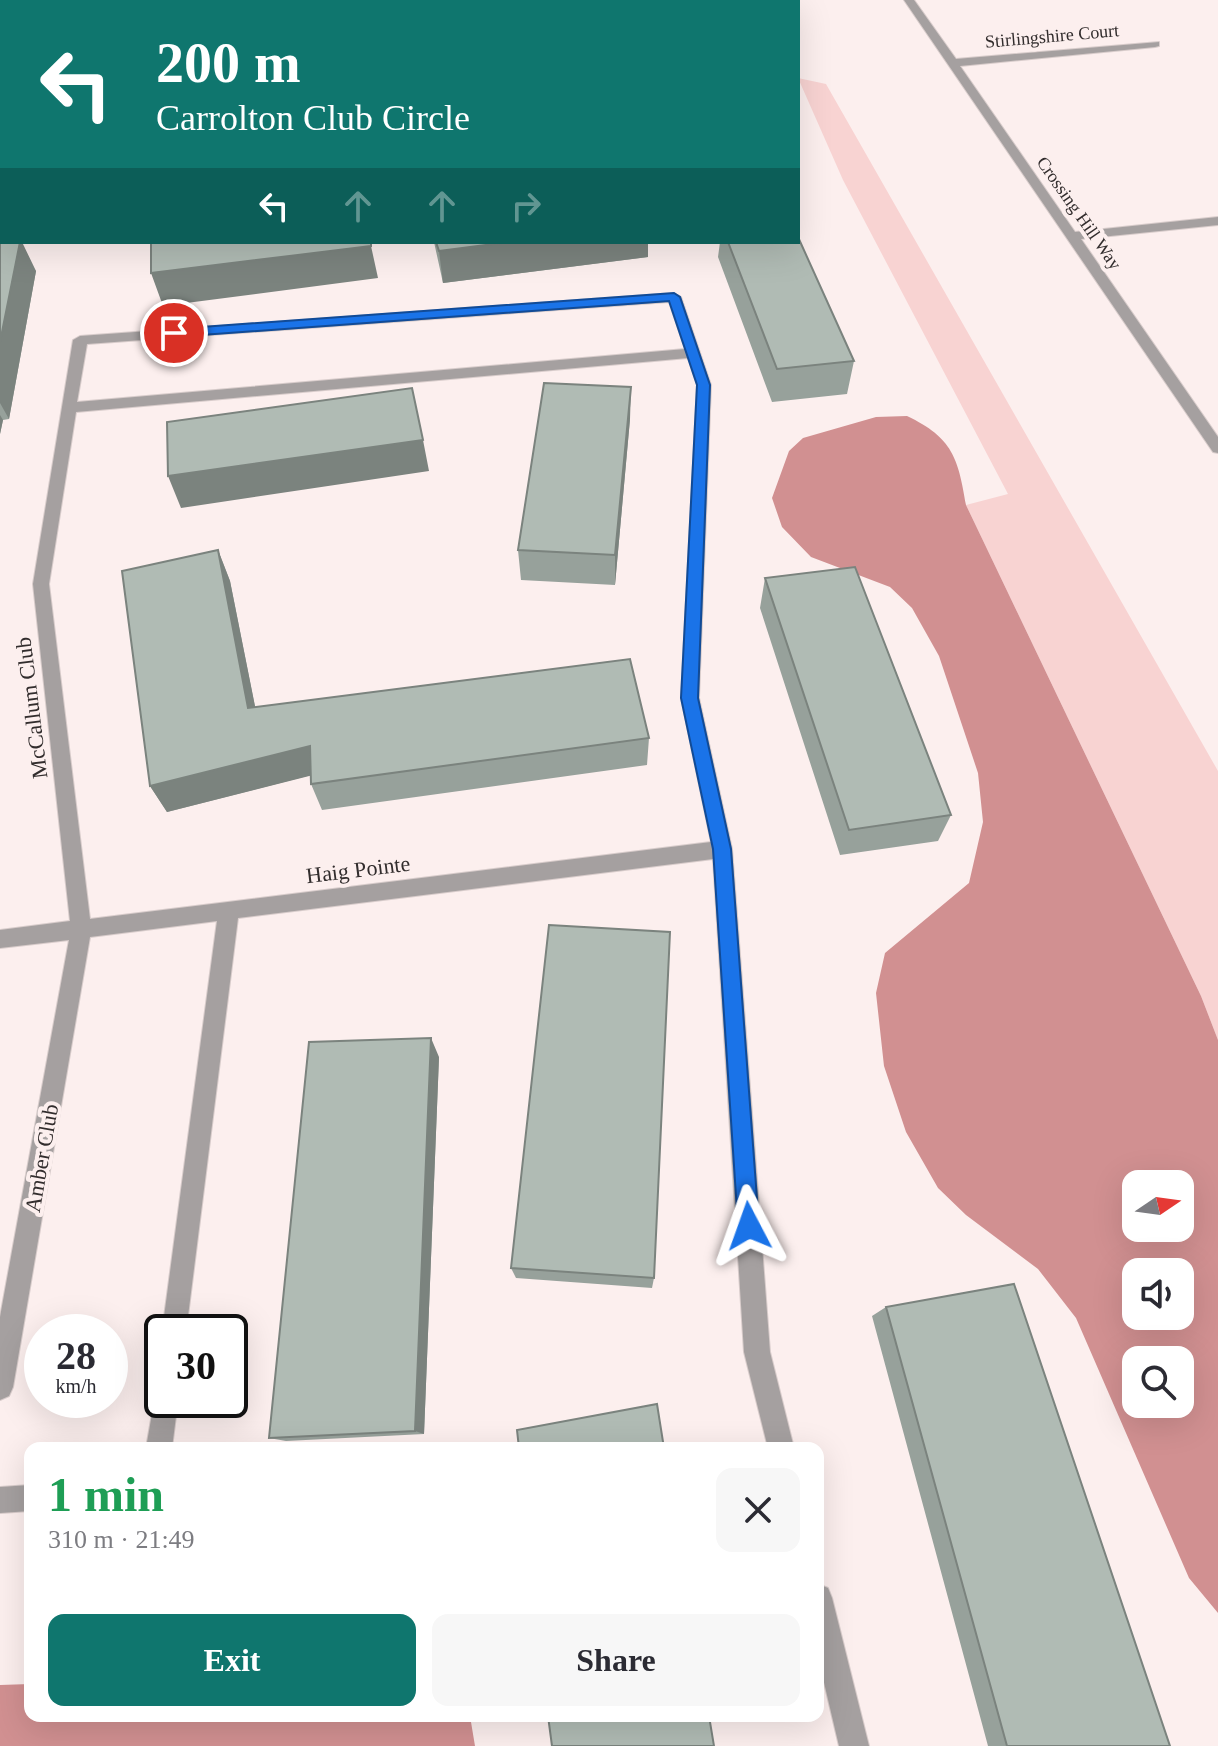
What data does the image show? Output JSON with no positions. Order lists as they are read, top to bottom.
{
  "streets": {
    "street": [
      "Stirlingshire Court",
      "Crossing Hill Way",
      "McCallum Club",
      "Haig Pointe",
      "Amber Club"
    ]
  },
  "crossings": [
    ["Stirlingshire Court", "Crossing Hill Way"],
    ["McCallum Club", "Haig Pointe"],
    ["McCallum Club", "Amber Club"],
    ["Haig Pointe", "Amber Club"]
  ],
  "north": "right",
  "page": {
    "turn": ["200 m", "Carrolton Club Circle"],
    "speed": "28 km/h",
    "limit": "30",
    "heading": ["1 min", "310 m · 21:49"],
    "buttons": ["Exit", "Share"]
  }
}
